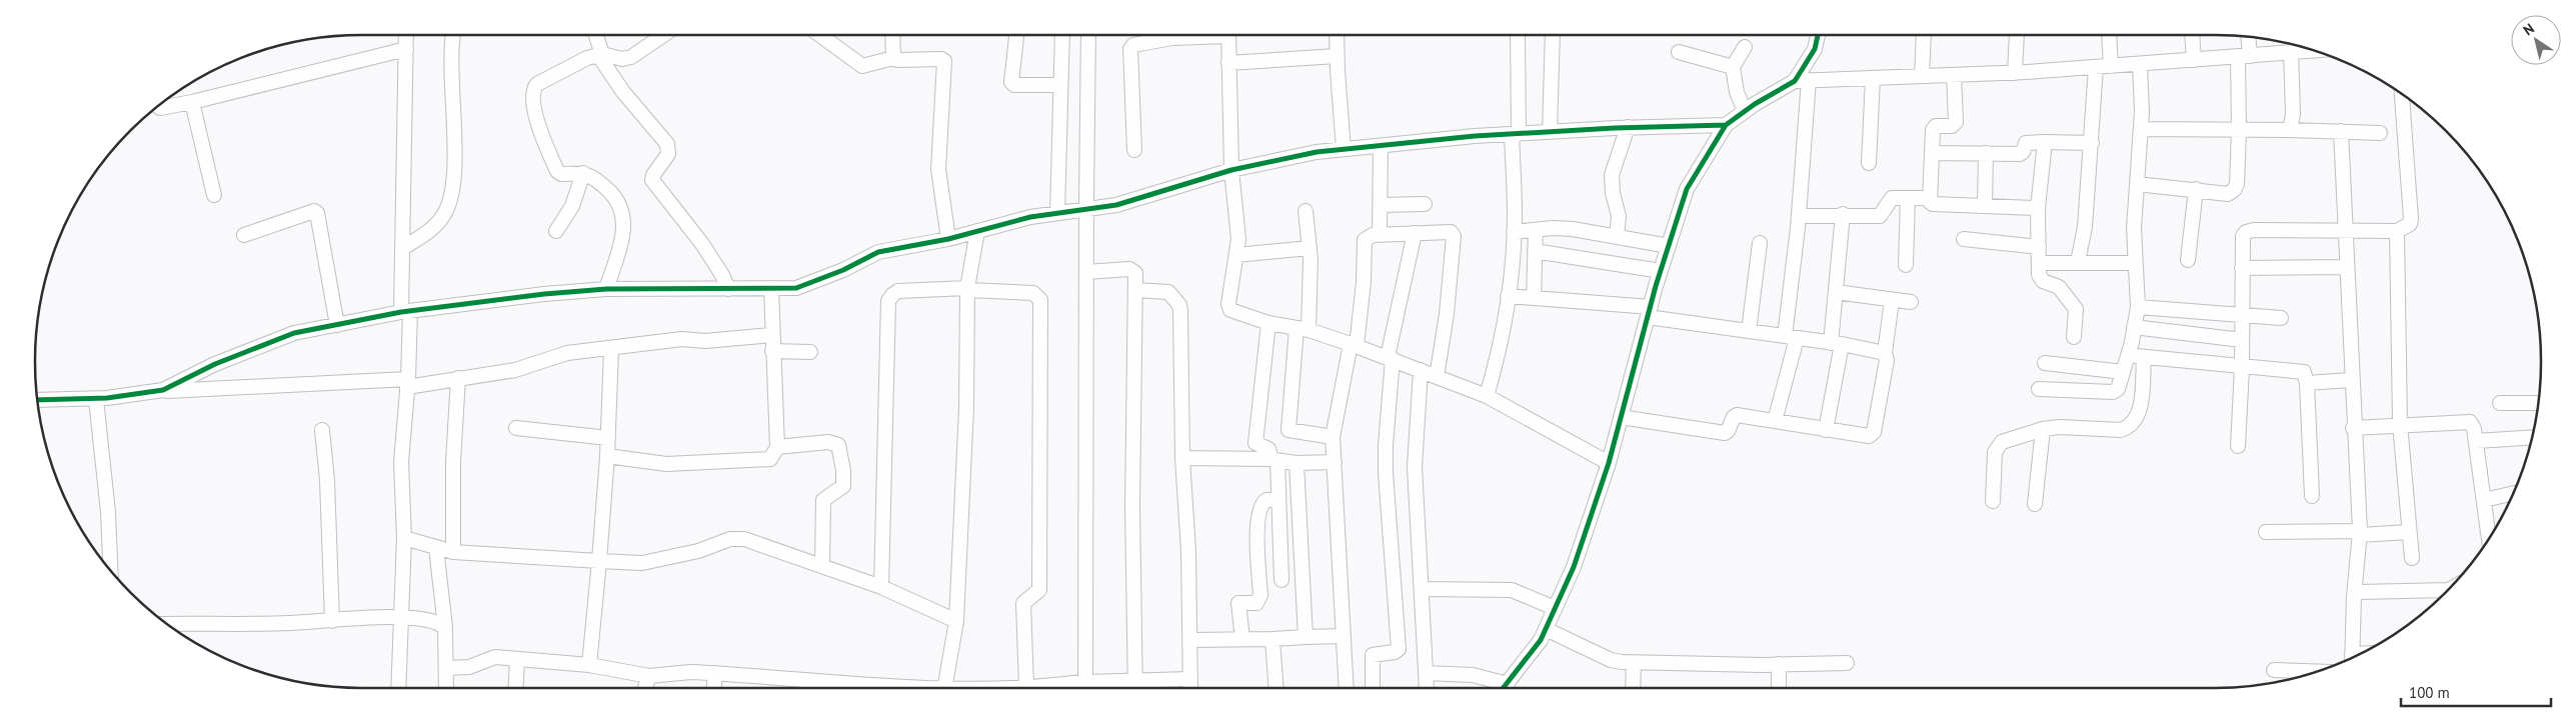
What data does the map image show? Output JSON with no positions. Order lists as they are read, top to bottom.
{
  "scale_bar": "100 m",
  "north": "top left"
}
